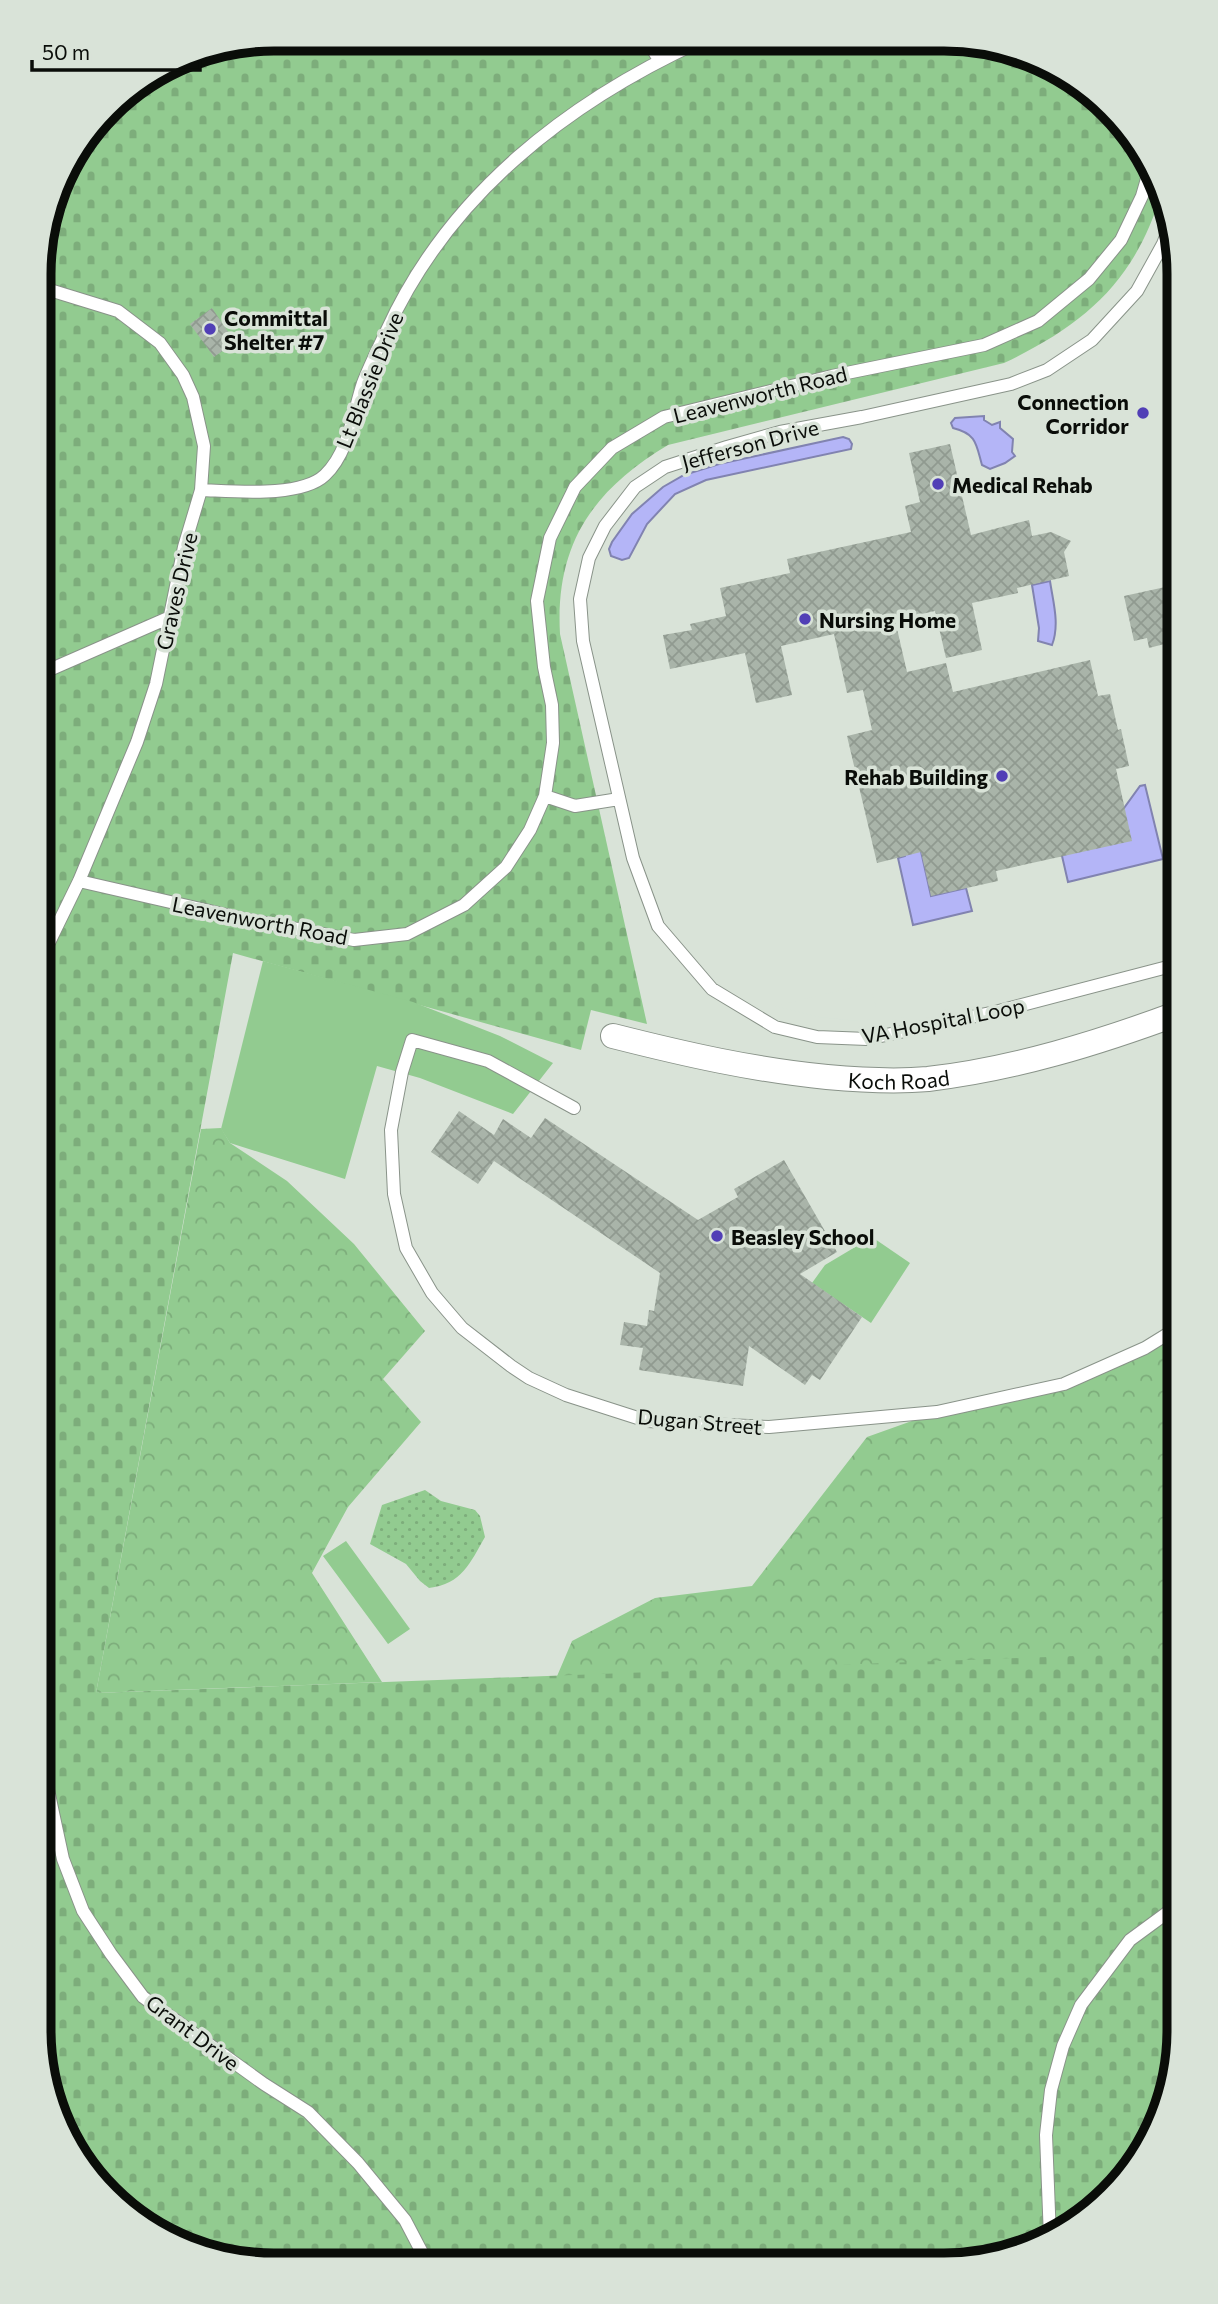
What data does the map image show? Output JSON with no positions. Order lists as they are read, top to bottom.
{
  "streets": {
    "street": ["Koch Road"],
    "lane": [
      "Lt Blassie Drive",
      "Leavenworth Road",
      "Jefferson Drive",
      "Graves Drive",
      "VA Hospital Loop",
      "Dugan Street",
      "Grant Drive"
    ]
  },
  "crossings": [
    ["Lt Blassie Drive", "Graves Drive"],
    ["Leavenworth Road", "Graves Drive"],
    ["Jefferson Drive", "VA Hospital Loop"]
  ],
  "places": [
    "Committal Shelter #7",
    "Connection Corridor",
    "Medical Rehab",
    "Nursing Home",
    "Rehab Building",
    "Beasley School"
  ],
  "scale_bar": "50 m"
}
